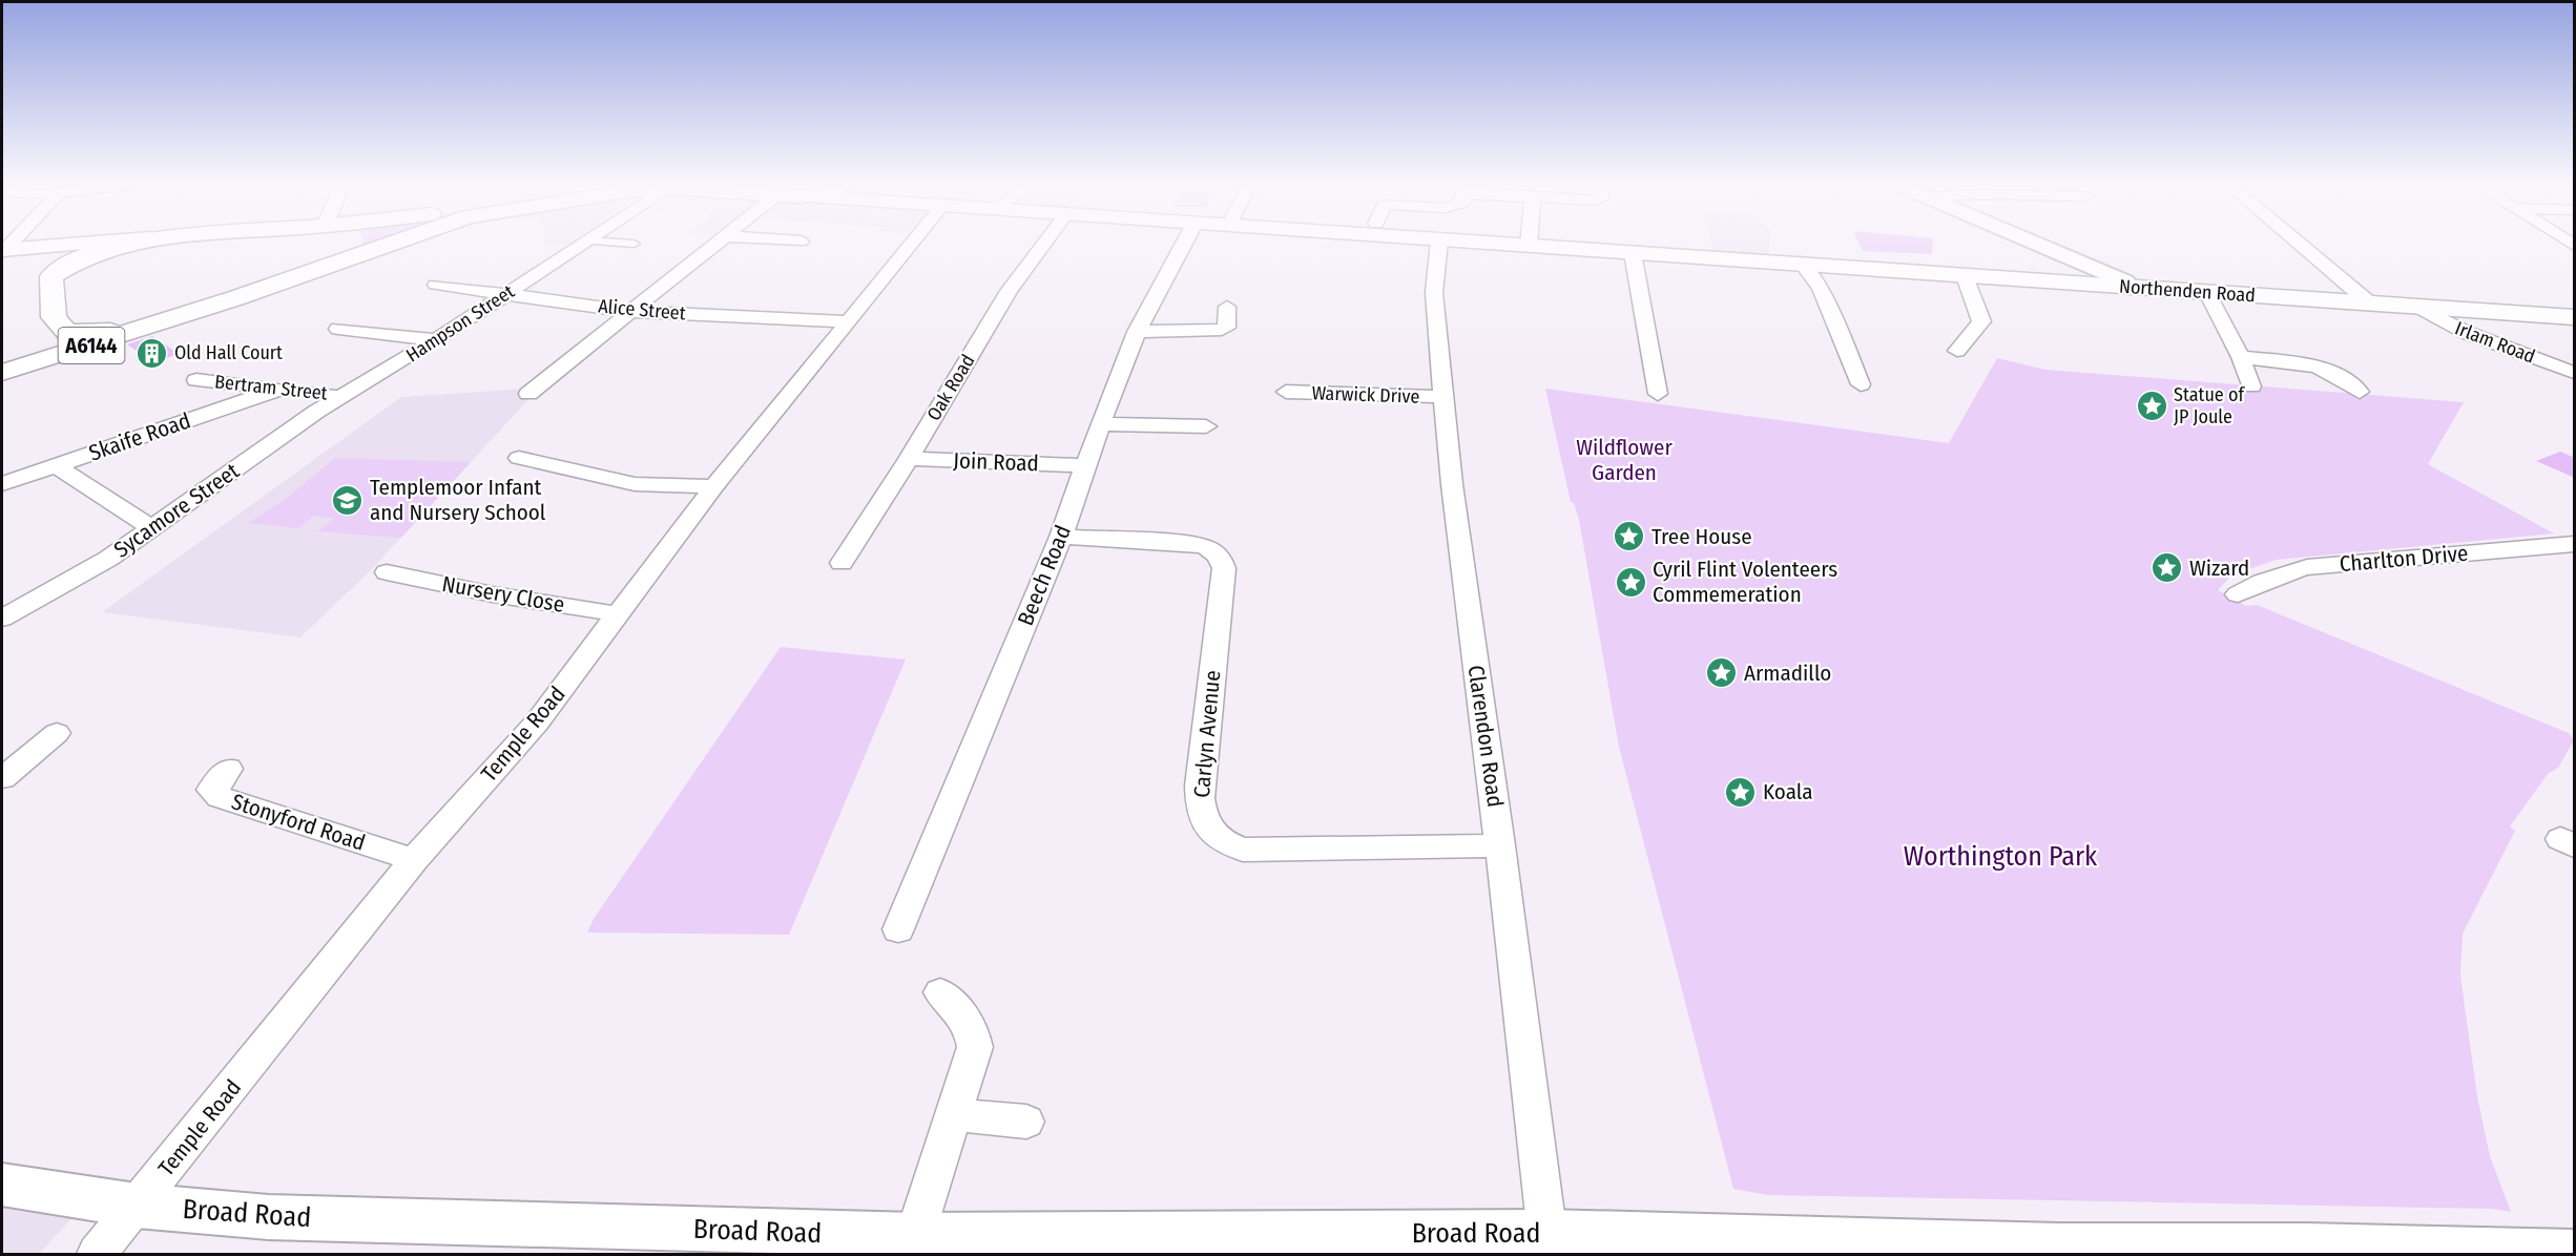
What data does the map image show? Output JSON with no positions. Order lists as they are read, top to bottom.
{
  "streets": {
    "main road": ["Northenden Road", "A6144"],
    "street": [
      "Alice Street",
      "Hampson Street",
      "Irlam Road",
      "Bertram Street",
      "Oak Road",
      "Warwick Drive",
      "Skaife Road",
      "Join Road",
      "Sycamore Street",
      "Charlton Drive",
      "Beech Road",
      "Nursery Close",
      "Temple Road",
      "Carlyn Avenue",
      "Clarendon Road",
      "Stonyford Road",
      "Broad Road"
    ]
  },
  "crossings": [
    ["Northenden Road", "Irlam Road"],
    ["Northenden Road", "A6144"],
    ["Alice Street", "Hampson Street"],
    ["Alice Street", "Temple Road"],
    ["Hampson Street", "Bertram Street"],
    ["Hampson Street", "Sycamore Street"],
    ["Bertram Street", "Skaife Road"],
    ["Bertram Street", "Sycamore Street"],
    ["Oak Road", "Join Road"],
    ["Warwick Drive", "Clarendon Road"],
    ["Join Road", "Beech Road"],
    ["Beech Road", "Carlyn Avenue"],
    ["Nursery Close", "Temple Road"],
    ["Temple Road", "Stonyford Road"],
    ["Temple Road", "Broad Road"],
    ["Carlyn Avenue", "Clarendon Road"],
    ["Clarendon Road", "Broad Road"]
  ],
  "parks": ["Wildflower Garden", "Worthington Park"],
  "places": {
    "building": ["Old Hall Court"],
    "place": [
      "Statue of JP Joule",
      "Tree House",
      "Wizard",
      "Cyril Flint Volenteers Commemeration",
      "Armadillo",
      "Koala"
    ],
    "school or university": ["Templemoor Infant and Nursery School"]
  }
}
